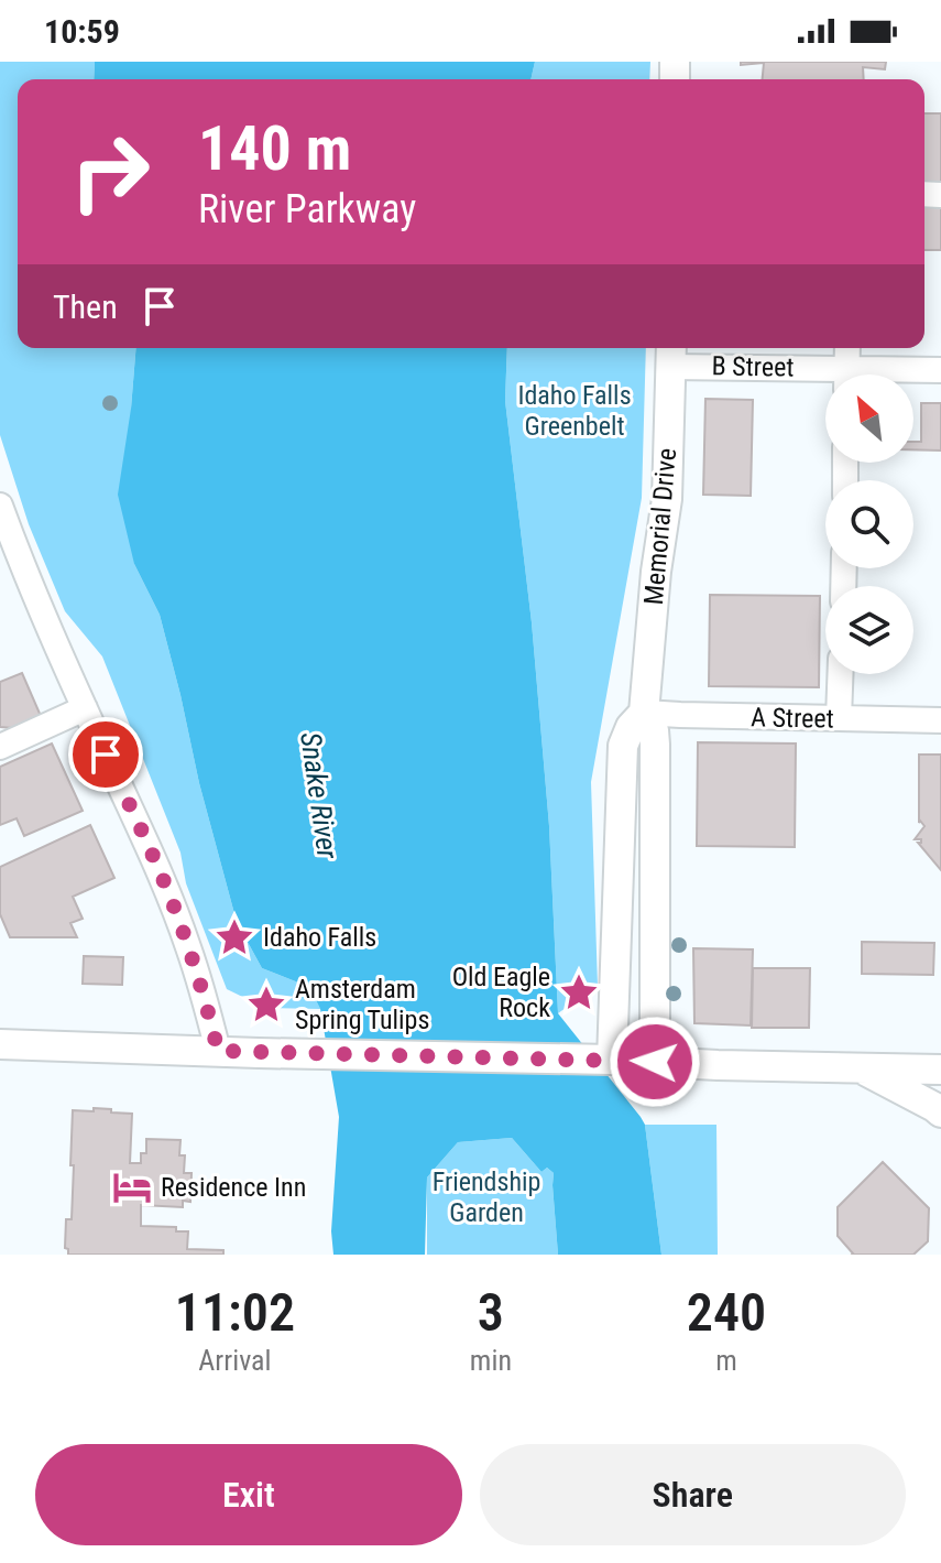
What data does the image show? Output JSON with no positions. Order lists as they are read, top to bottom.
{
  "streets": {
    "main road": ["Memorial Drive"],
    "street": ["B Street", "A Street"]
  },
  "crossings": [
    ["B Street", "Memorial Drive"],
    ["Memorial Drive", "A Street"]
  ],
  "water": ["Snake River"],
  "parks": ["Idaho Falls Greenbelt", "Friendship Garden"],
  "places": {
    "place": ["Idaho Falls", "Old Eagle Rock", "Amsterdam Spring Tulips"],
    "hotel": ["Residence Inn"]
  },
  "north": "top left",
  "page": {
    "status": "10:59",
    "turn": ["140 m", "River Parkway"],
    "then": "Then",
    "eta": [
      "11:02",
      "Arrival",
      "3",
      "min",
      "240",
      "m"
    ],
    "buttons": ["Exit", "Share"]
  }
}
